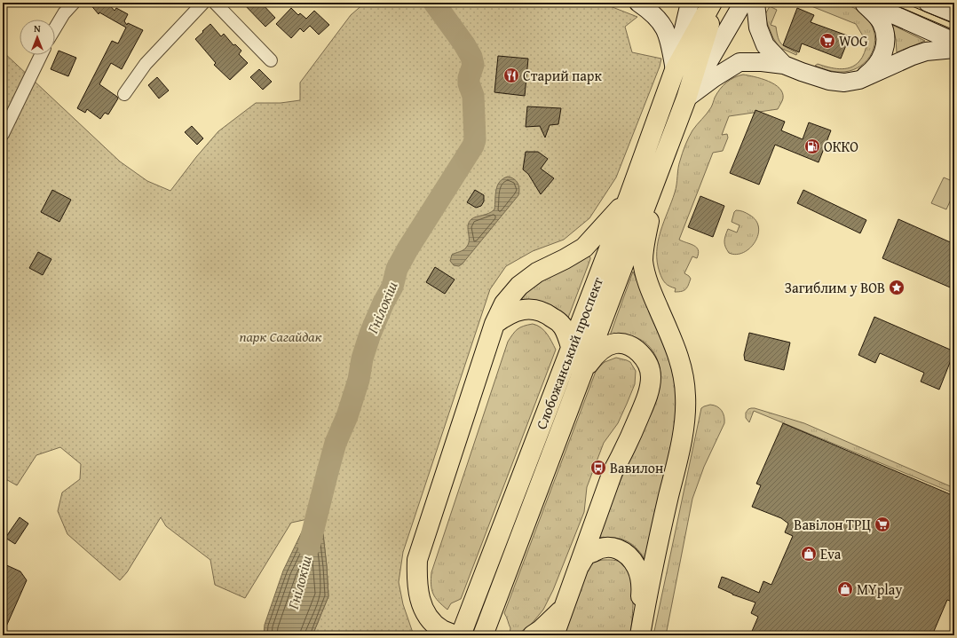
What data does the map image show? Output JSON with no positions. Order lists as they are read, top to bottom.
{
  "streets": {
    "main road": ["Слобожанський проспект"]
  },
  "water": ["Гнілокіш"],
  "parks": ["парк Сагайдак"],
  "places": {
    "supermarket": ["WOG", "Вавілон ТРЦ"],
    "restaurant": ["Старий парк"],
    "fuel station": ["ОККО"],
    "place": ["Загиблим у ВОВ"],
    "bus stop": ["Вавилон"],
    "shop": ["Eva", "MYplay"]
  },
  "north": "top"
}
